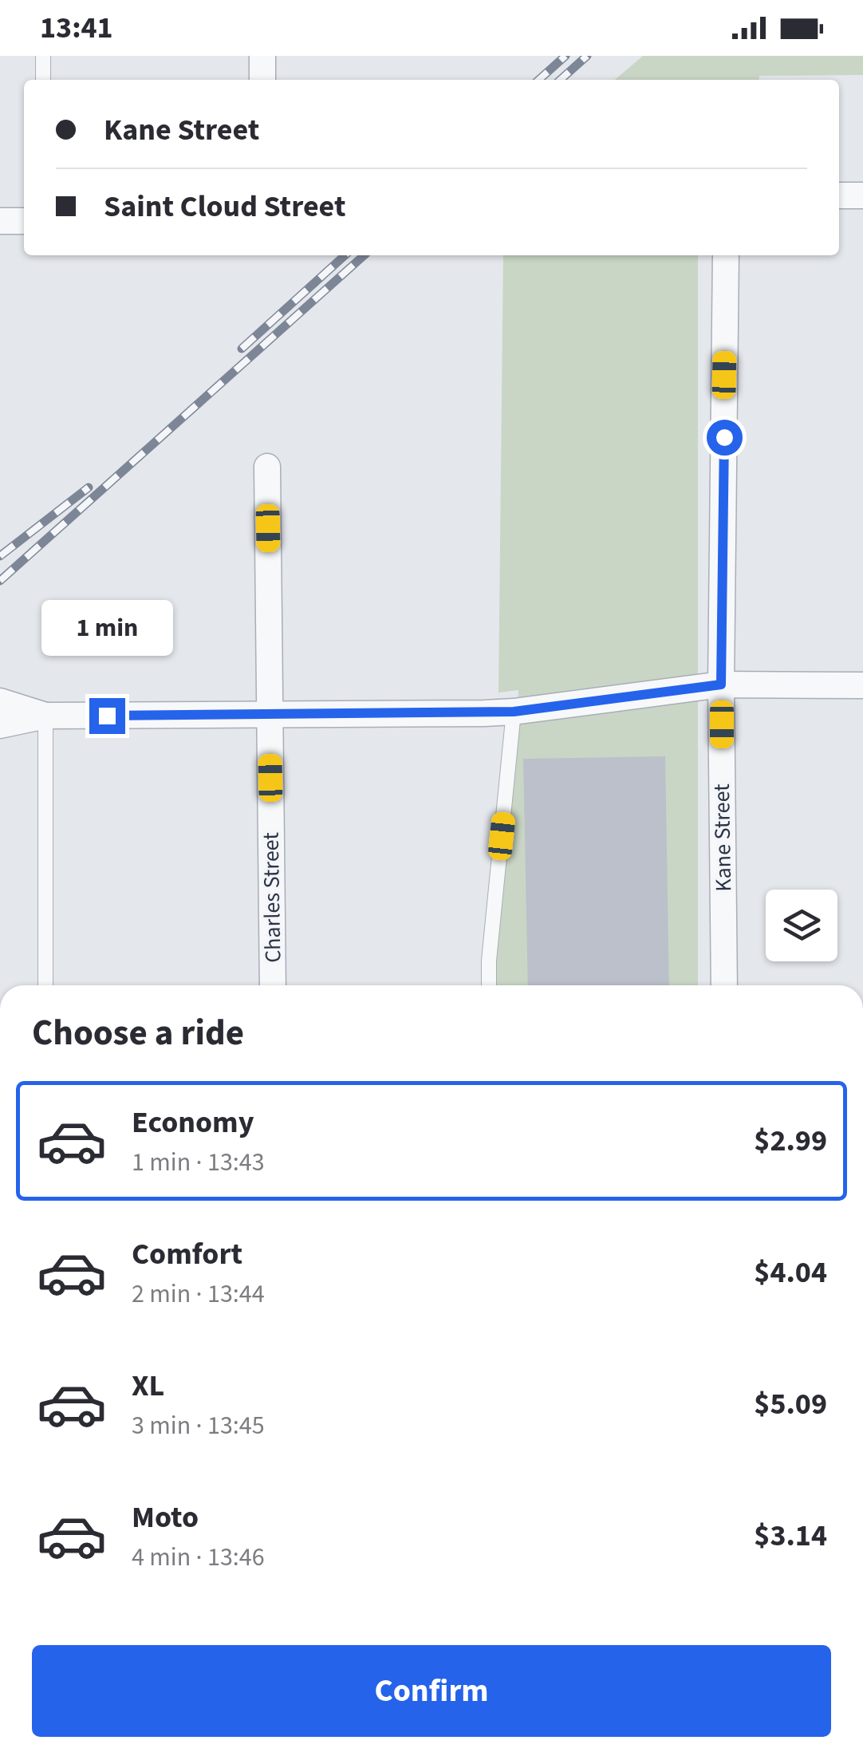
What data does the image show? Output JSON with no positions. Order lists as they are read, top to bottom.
{
  "streets": {
    "street": ["Kane Street", "Charles Street"]
  },
  "page": {
    "status": "13:41",
    "banner": ["Kane Street", "Saint Cloud Street"],
    "bubble": "1 min",
    "heading": "Choose a ride",
    "list": [
      {
        "name": "Economy",
        "note": "1 min · 13:43",
        "value": "$2.99"
      },
      {
        "name": "Comfort",
        "note": "2 min · 13:44",
        "value": "$4.04"
      },
      {
        "name": "XL",
        "note": "3 min · 13:45",
        "value": "$5.09"
      },
      {
        "name": "Moto",
        "note": "4 min · 13:46",
        "value": "$3.14"
      }
    ],
    "buttons": "Confirm"
  }
}
